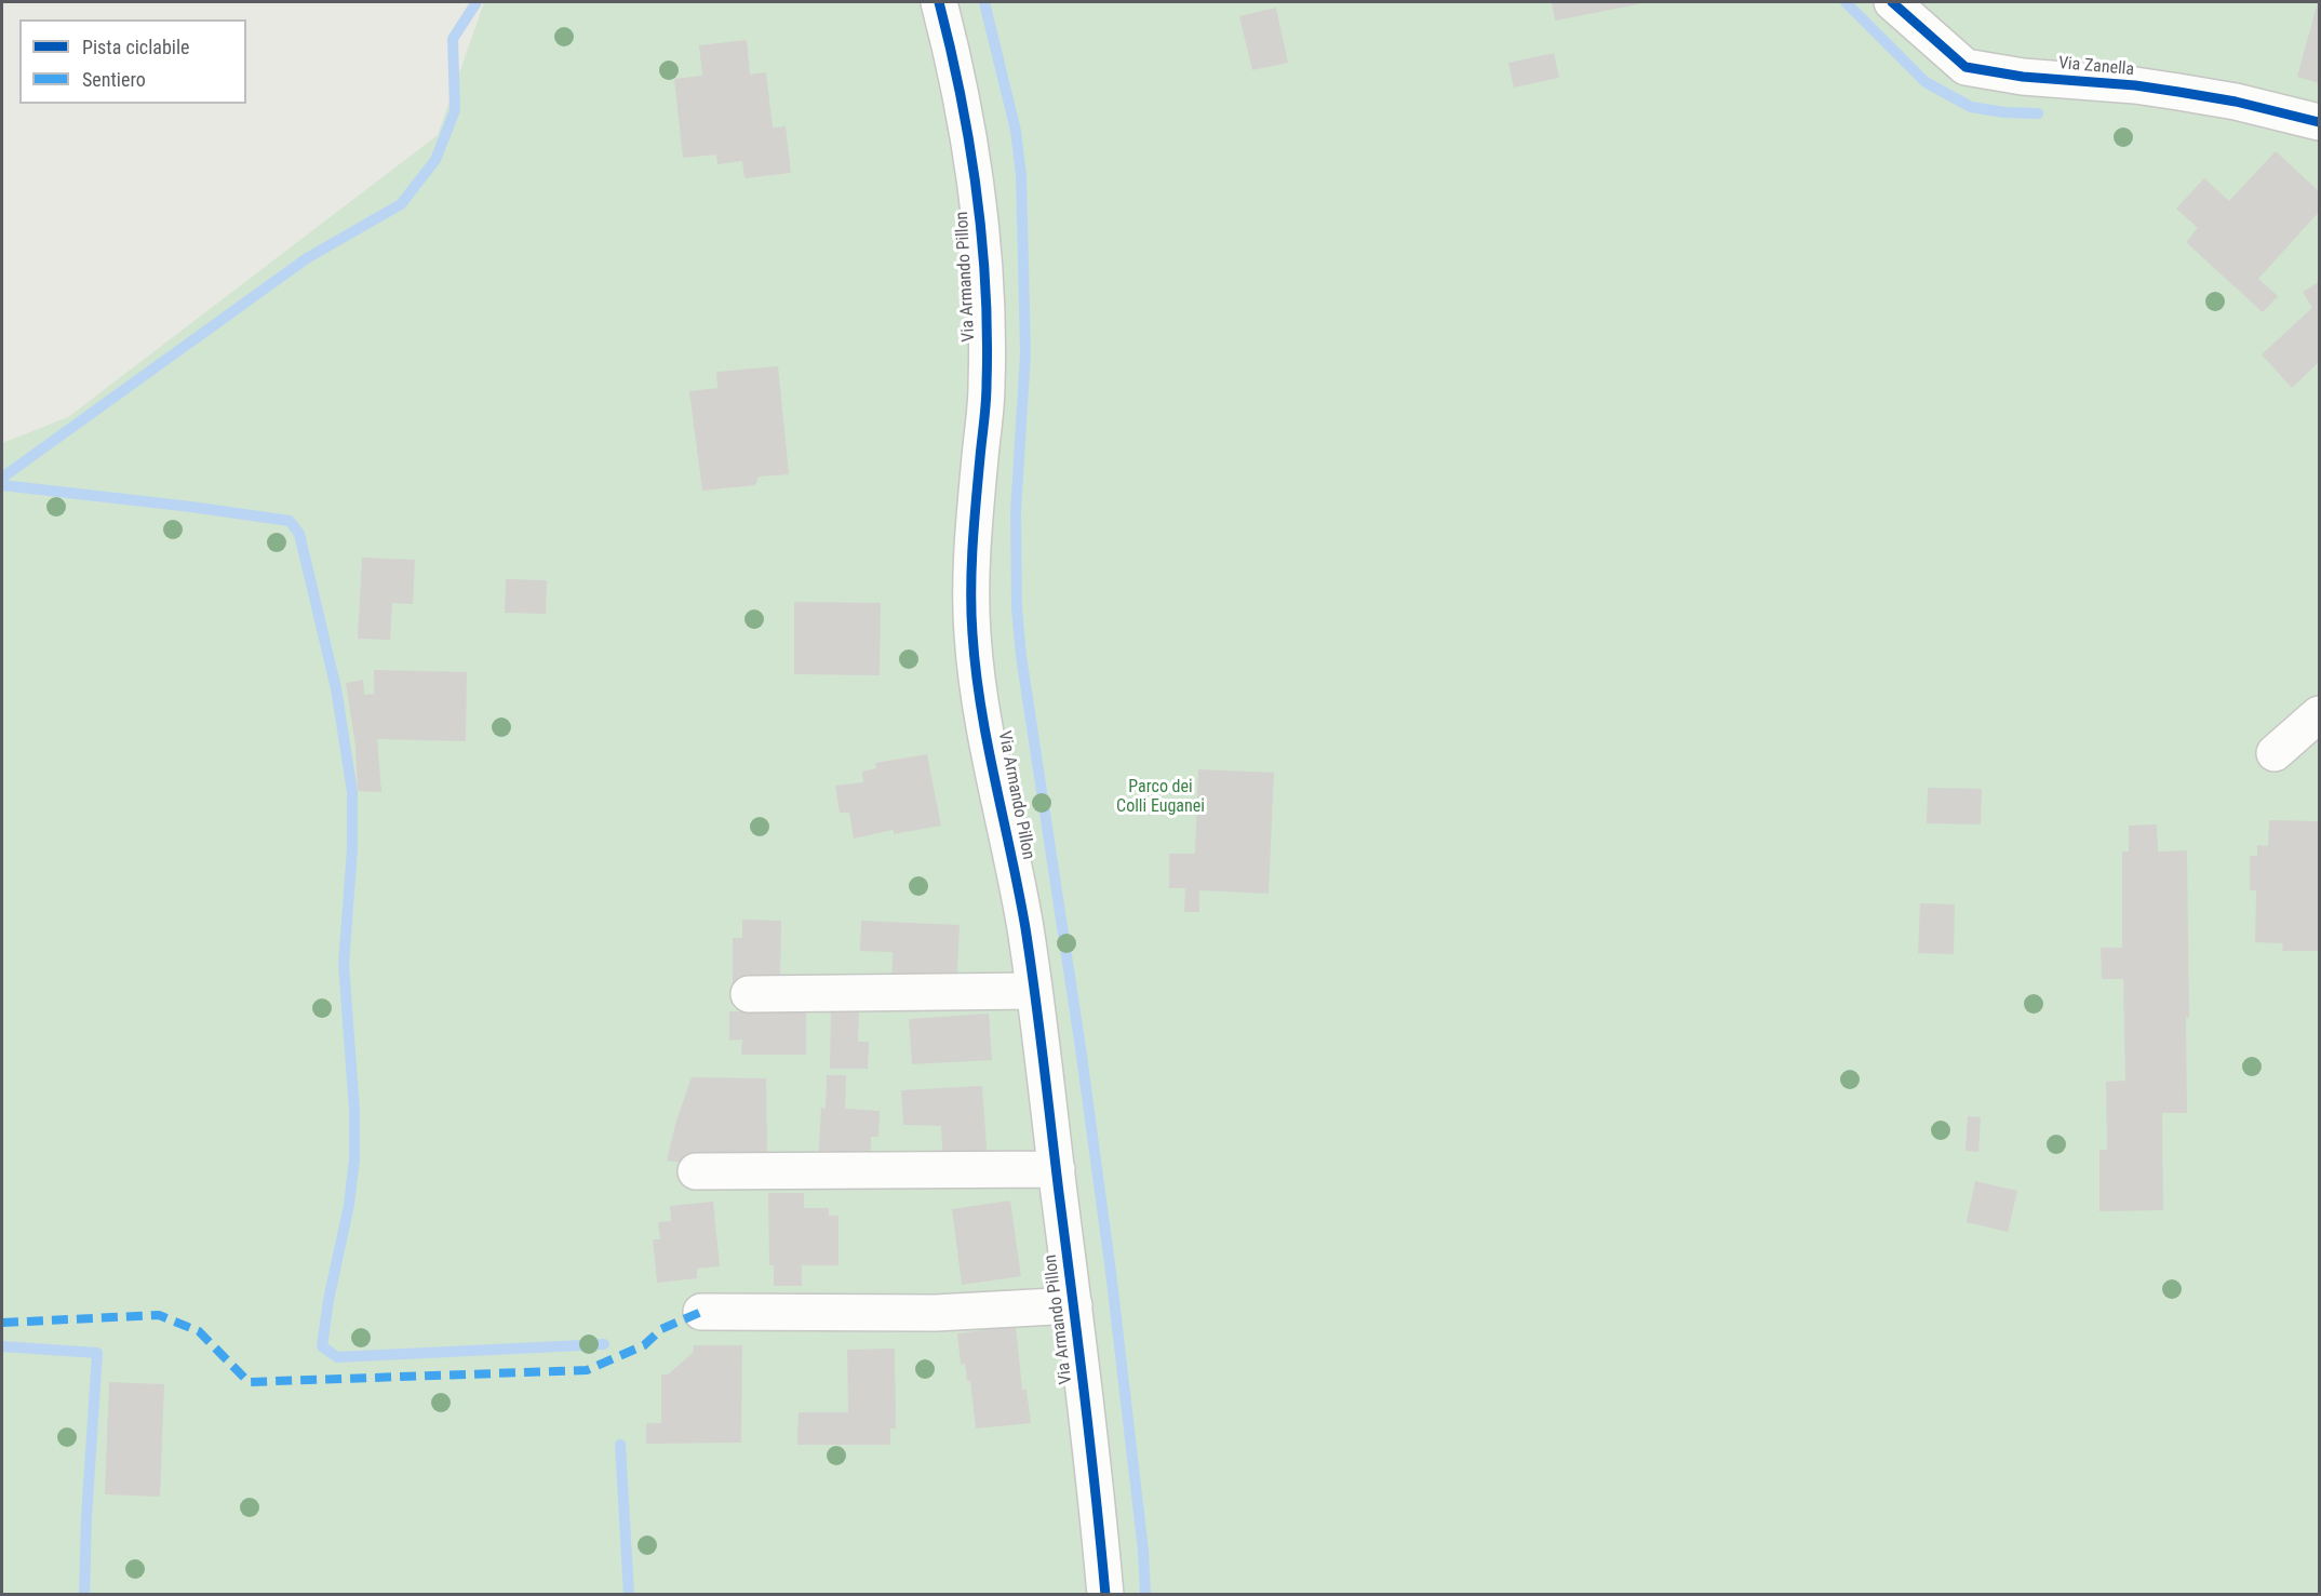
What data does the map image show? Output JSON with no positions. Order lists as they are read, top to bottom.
{
  "streets": {
    "street": ["Via Zanella", "Via Armando Pillon"]
  },
  "parks": ["Parco dei Colli Euganei"],
  "legend": ["Pista ciclabile", "Sentiero"]
}
